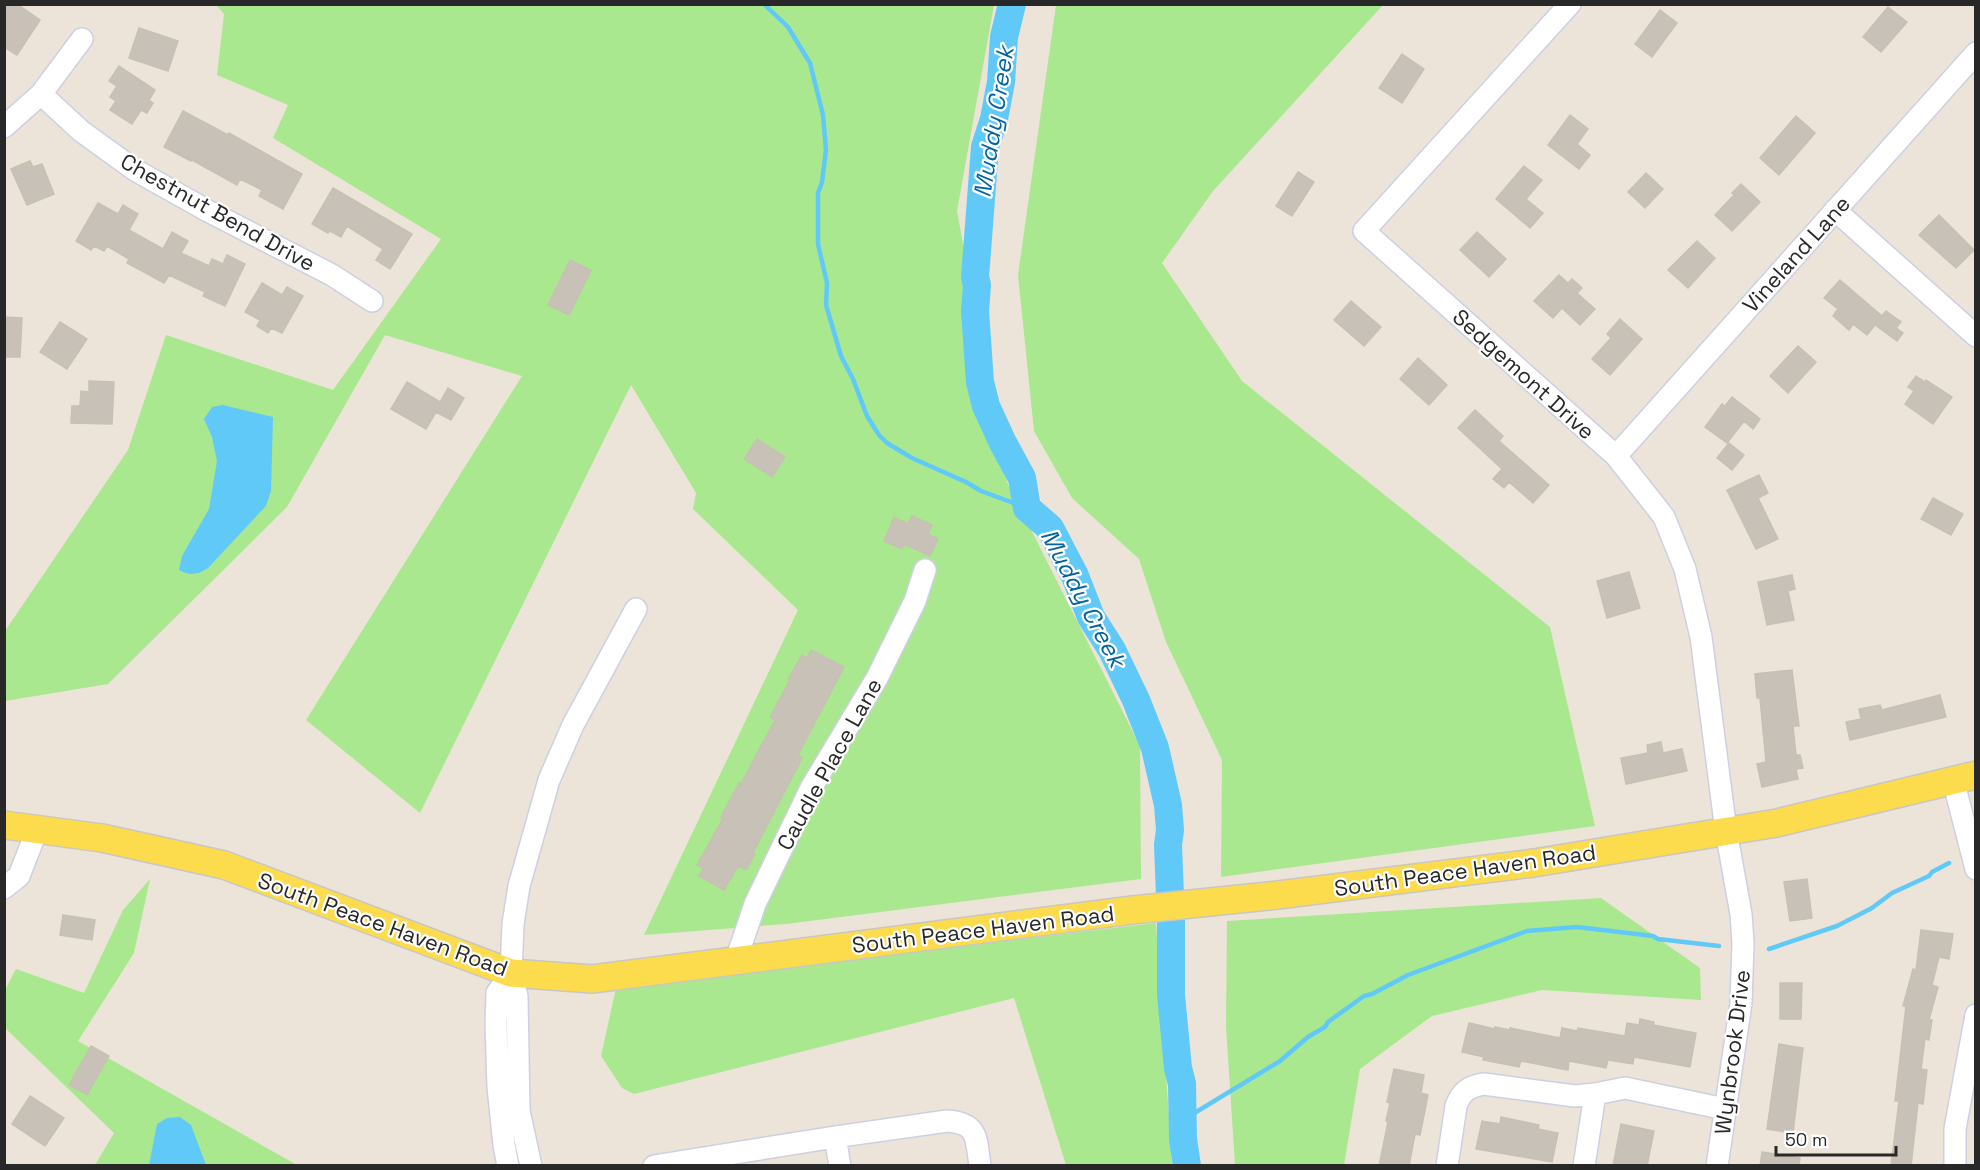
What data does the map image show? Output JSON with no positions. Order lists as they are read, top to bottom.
{
  "streets": {
    "main road": ["South Peace Haven Road"],
    "street": [
      "Chestnut Bend Drive",
      "Vineland Lane",
      "Sedgemont Drive",
      "Caudle Place Lane",
      "Wynbrook Drive"
    ]
  },
  "crossings": [
    ["Vineland Lane", "Sedgemont Drive"],
    ["Sedgemont Drive", "South Peace Haven Road"],
    ["Sedgemont Drive", "Wynbrook Drive"],
    ["Caudle Place Lane", "South Peace Haven Road"],
    ["South Peace Haven Road", "Wynbrook Drive"]
  ],
  "water": ["Muddy Creek"],
  "scale_bar": "50 m"
}
